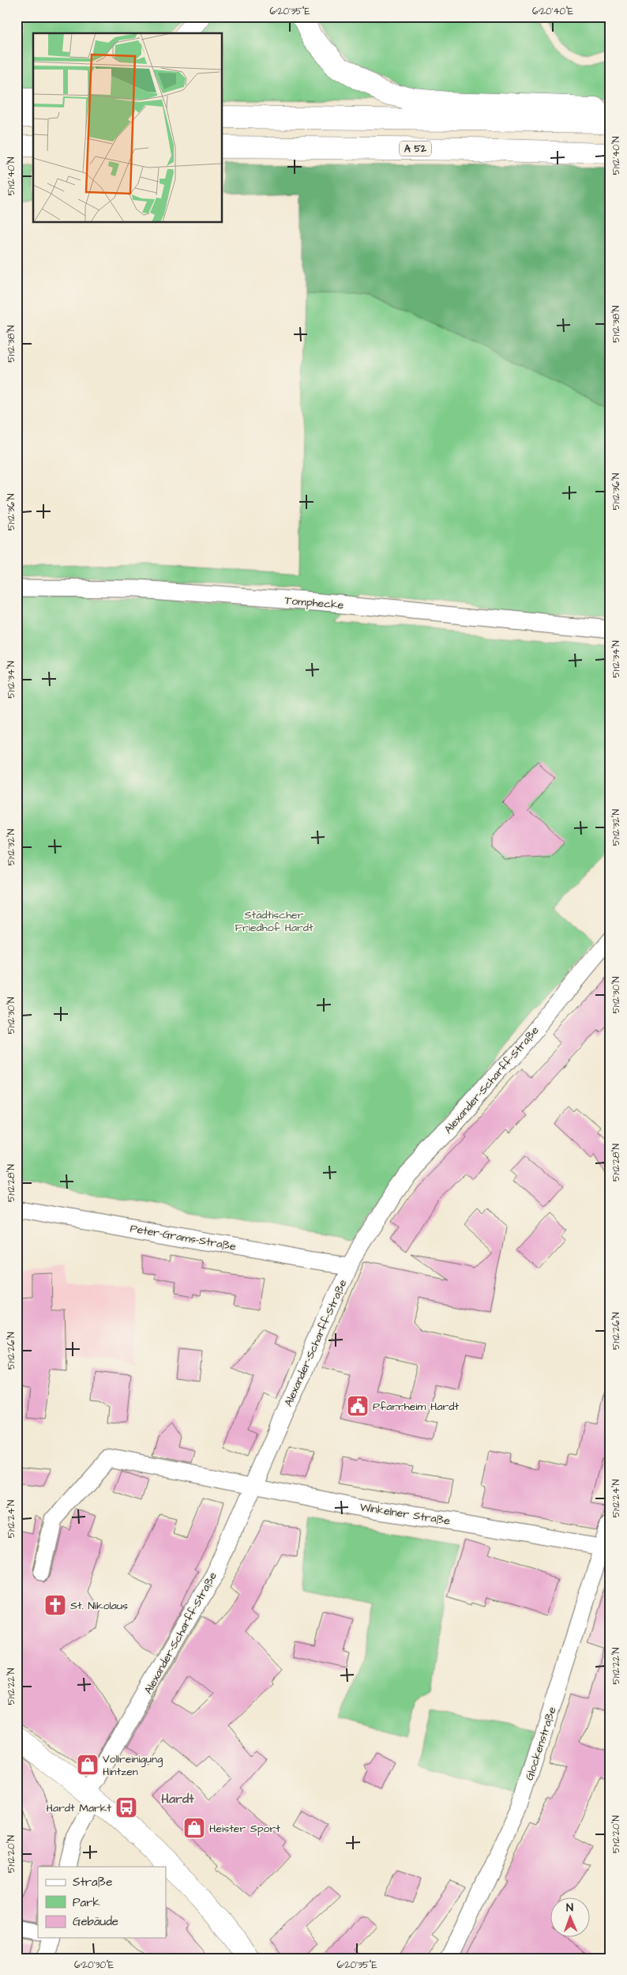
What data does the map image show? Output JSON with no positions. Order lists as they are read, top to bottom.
{
  "streets": {
    "main road": ["A 52"],
    "street": [
      "Tomphecke",
      "Alexander-Scharff-Straße",
      "Peter-Grams-Straße",
      "Winkelner Straße",
      "Glockenstraße"
    ]
  },
  "crossings": [
    ["Alexander-Scharff-Straße", "Peter-Grams-Straße"],
    ["Alexander-Scharff-Straße", "Winkelner Straße"],
    ["Winkelner Straße", "Glockenstraße"]
  ],
  "districts": ["Hardt"],
  "parks": ["Städtischer Friedhof Hardt"],
  "places": {
    "public building": ["Pfarrheim Hardt"],
    "church": ["St. Nikolaus"],
    "shop": ["Vollreinigung Hintzen", "Heister Sport"],
    "bus stop": ["Hardt Markt"]
  },
  "legend": ["Straße", "Park", "Gebäude"],
  "north": "top",
  "coordinates": [
    "6°20'35\"E",
    "6°20'40\"E",
    "51°12'40\"N",
    "51°12'38\"N",
    "51°12'36\"N",
    "51°12'34\"N",
    "51°12'32\"N",
    "51°12'30\"N",
    "51°12'28\"N",
    "51°12'26\"N",
    "51°12'24\"N",
    "51°12'22\"N",
    "51°12'20\"N",
    "6°20'30\"E"
  ]
}
